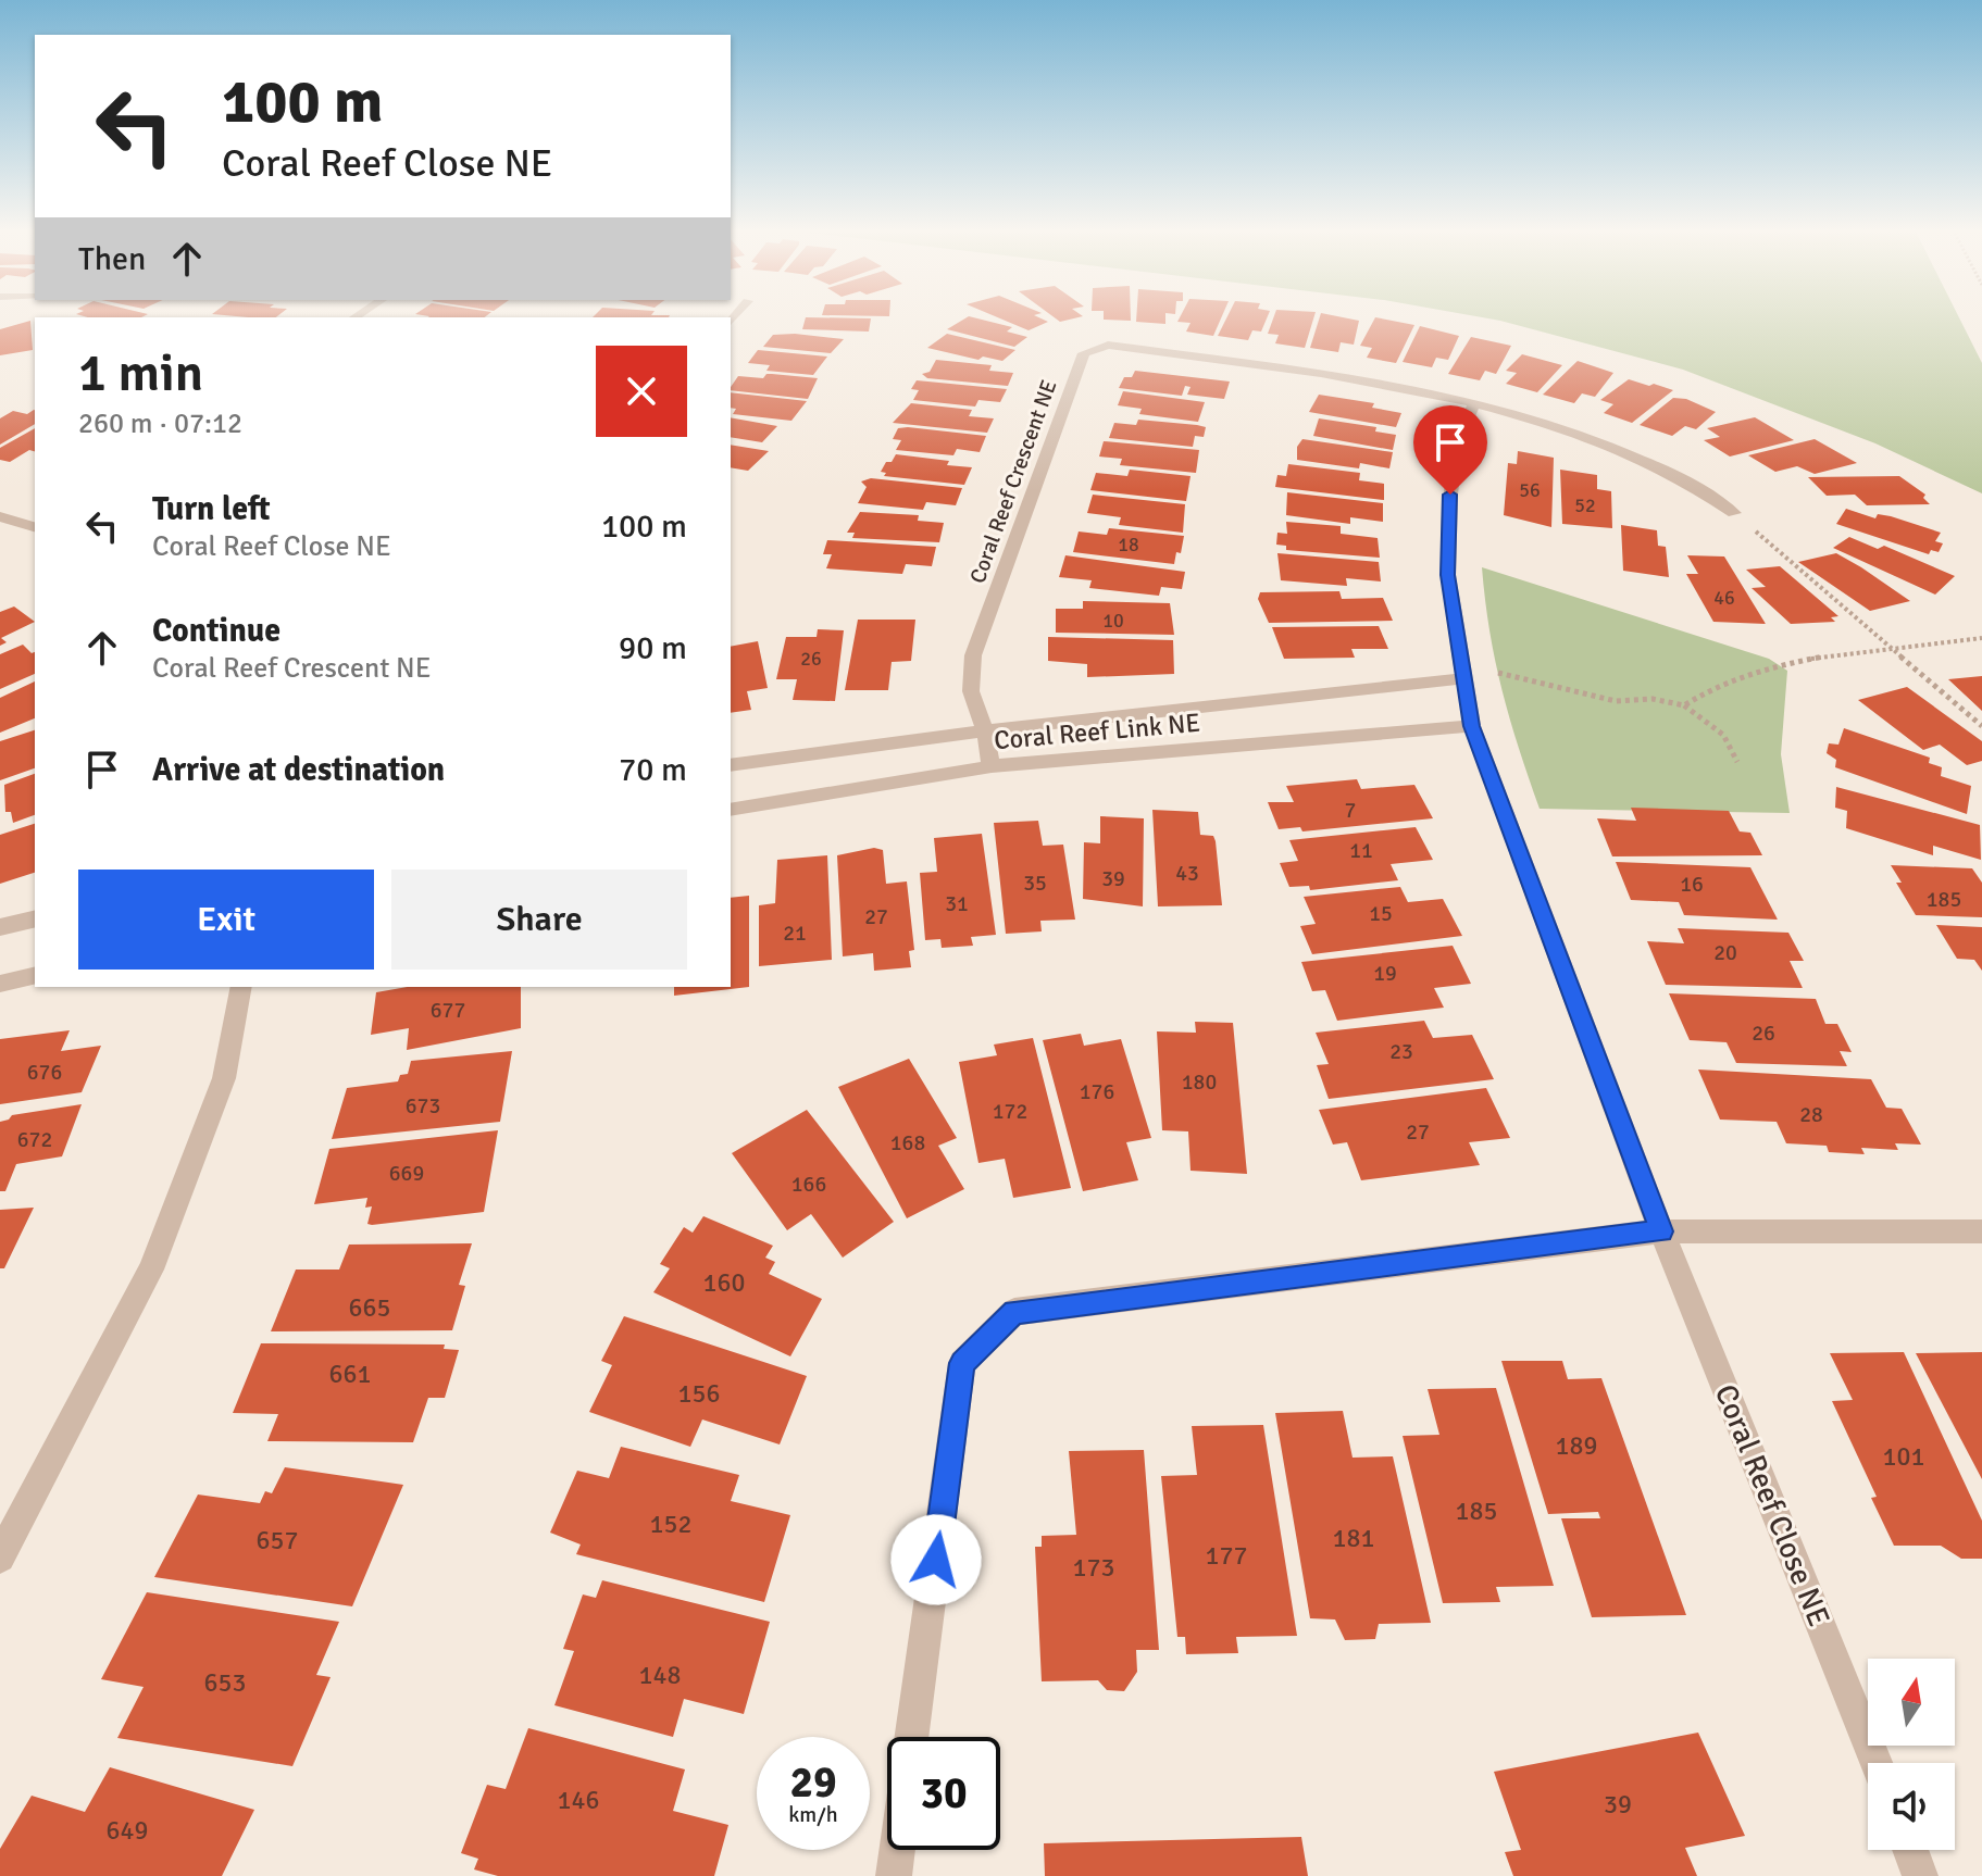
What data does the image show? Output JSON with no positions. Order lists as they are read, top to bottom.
{
  "streets": {
    "street": ["Coral Reef Crescent NE", "Coral Reef Link NE", "Coral Reef Close NE"]
  },
  "crossings": [
    ["Coral Reef Crescent NE", "Coral Reef Link NE"],
    ["Coral Reef Link NE", "Coral Reef Close NE"]
  ],
  "house_numbers": [
    "56",
    "52",
    "18",
    "46",
    "10",
    "26",
    "7",
    "11",
    "43",
    "39",
    "35",
    "16",
    "185",
    "31",
    "15",
    "27",
    "21",
    "20",
    "19",
    "677",
    "26",
    "23",
    "676",
    "180",
    "176",
    "673",
    "172",
    "28",
    "27",
    "672",
    "168",
    "669",
    "166",
    "160",
    "665",
    "661",
    "156",
    "189",
    "101",
    "185",
    "152",
    "181",
    "657",
    "177",
    "173",
    "148",
    "653",
    "146",
    "39",
    "649"
  ],
  "north": "top",
  "page": {
    "turn": ["100 m", "Coral Reef Close NE"],
    "then": "Then",
    "heading": ["1 min", "260 m · 07:12"],
    "list": [
      {
        "name": "Turn left",
        "note": "Coral Reef Close NE",
        "value": "100 m"
      },
      {
        "name": "Continue",
        "note": "Coral Reef Crescent NE",
        "value": "90 m"
      },
      {
        "name": "Arrive at destination",
        "value": "70 m"
      }
    ],
    "buttons": ["Exit", "Share"],
    "speed": "29 km/h",
    "limit": "30"
  }
}
